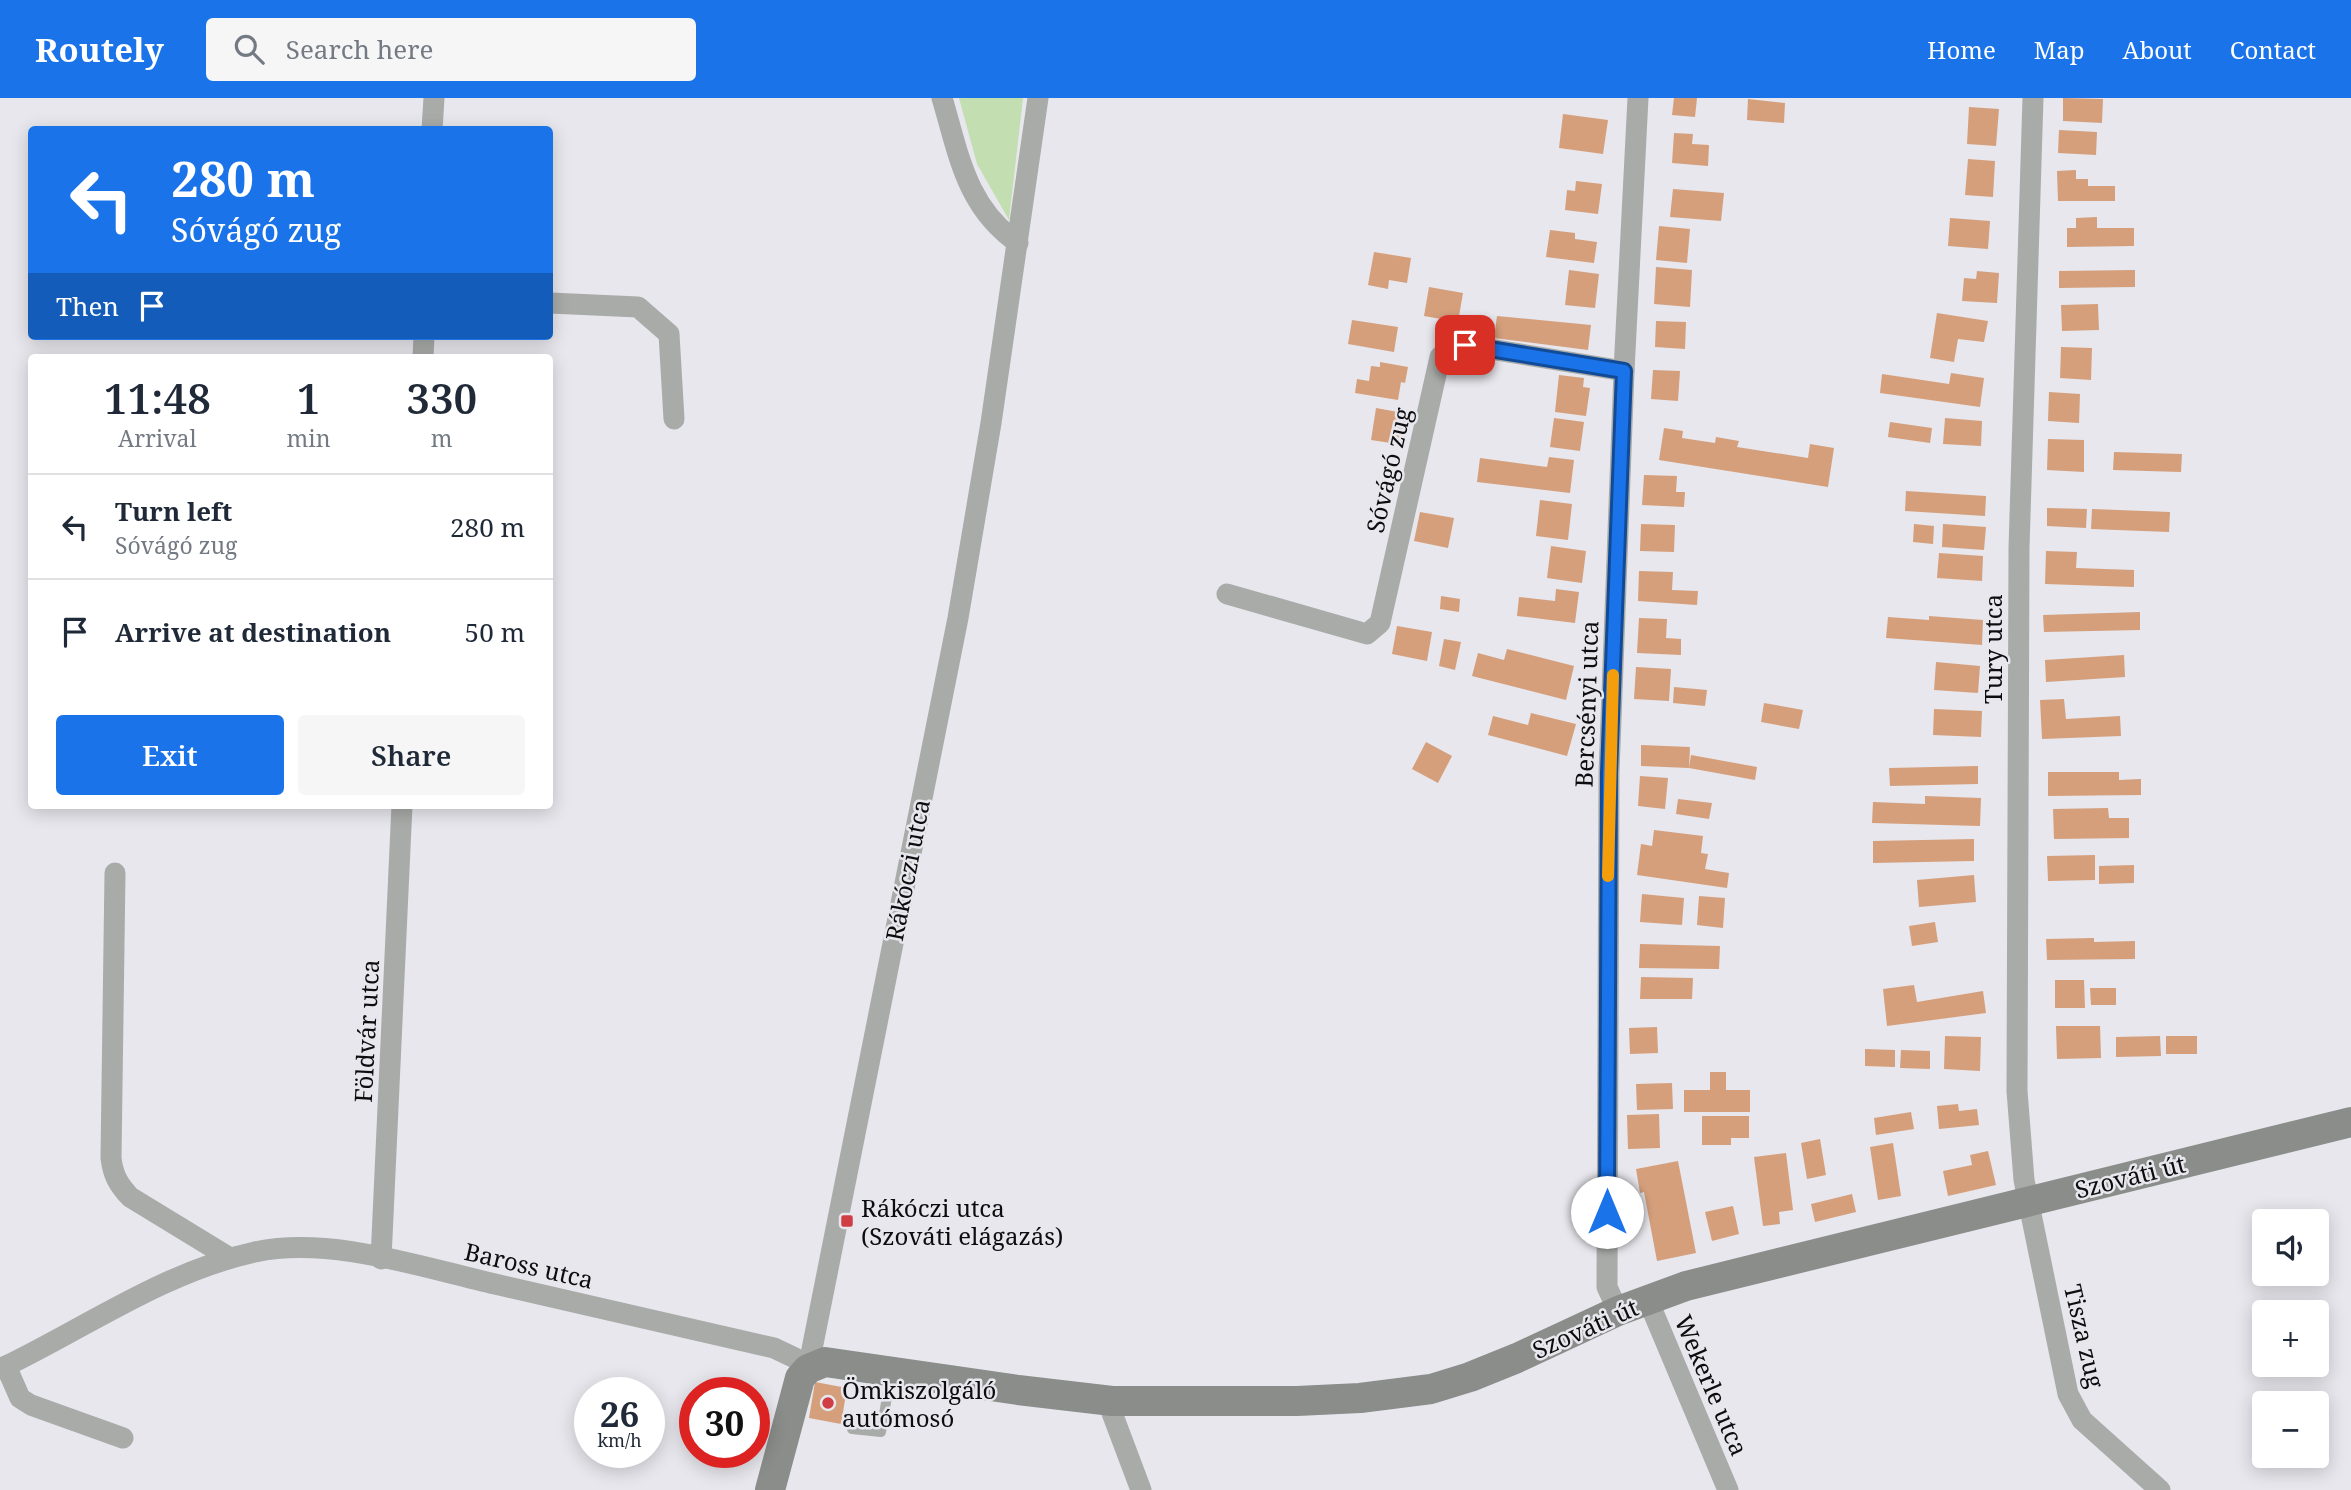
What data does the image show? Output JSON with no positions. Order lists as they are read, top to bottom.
{
  "streets": {
    "main road": ["Rákóczi utca", "Szováti út"],
    "street": [
      "Sóvágó zug",
      "Tury utca",
      "Bercsényi utca",
      "Földvár utca",
      "Baross utca",
      "Tisza zug",
      "Wekerle utca"
    ]
  },
  "crossings": [
    ["Sóvágó zug", "Bercsényi utca"],
    ["Tury utca", "Szováti út"],
    ["Tury utca", "Tisza zug"],
    ["Bercsényi utca", "Szováti út"],
    ["Rákóczi utca", "Szováti út"],
    ["Rákóczi utca", "Baross utca"],
    ["Földvár utca", "Baross utca"],
    ["Szováti út", "Baross utca"],
    ["Szováti út", "Tisza zug"],
    ["Szováti út", "Wekerle utca"]
  ],
  "places": {
    "transit": ["Rákóczi utca (Szováti elágazás)"],
    "other": ["Ömkiszolgáló autómosó"]
  },
  "page": {
    "header": "Routely",
    "search": "Search here",
    "nav": [
      "Home",
      "Map",
      "About",
      "Contact"
    ],
    "turn": ["280 m", "Sóvágó zug"],
    "then": "Then",
    "eta": [
      "11:48",
      "Arrival",
      "1",
      "min",
      "330",
      "m"
    ],
    "list": [
      {
        "name": "Turn left",
        "note": "Sóvágó zug",
        "value": "280 m"
      },
      {
        "name": "Arrive at destination",
        "value": "50 m"
      }
    ],
    "buttons": ["Exit", "Share"],
    "map_buttons": ["+", "−"],
    "speed": "26 km/h",
    "limit": "30"
  }
}
